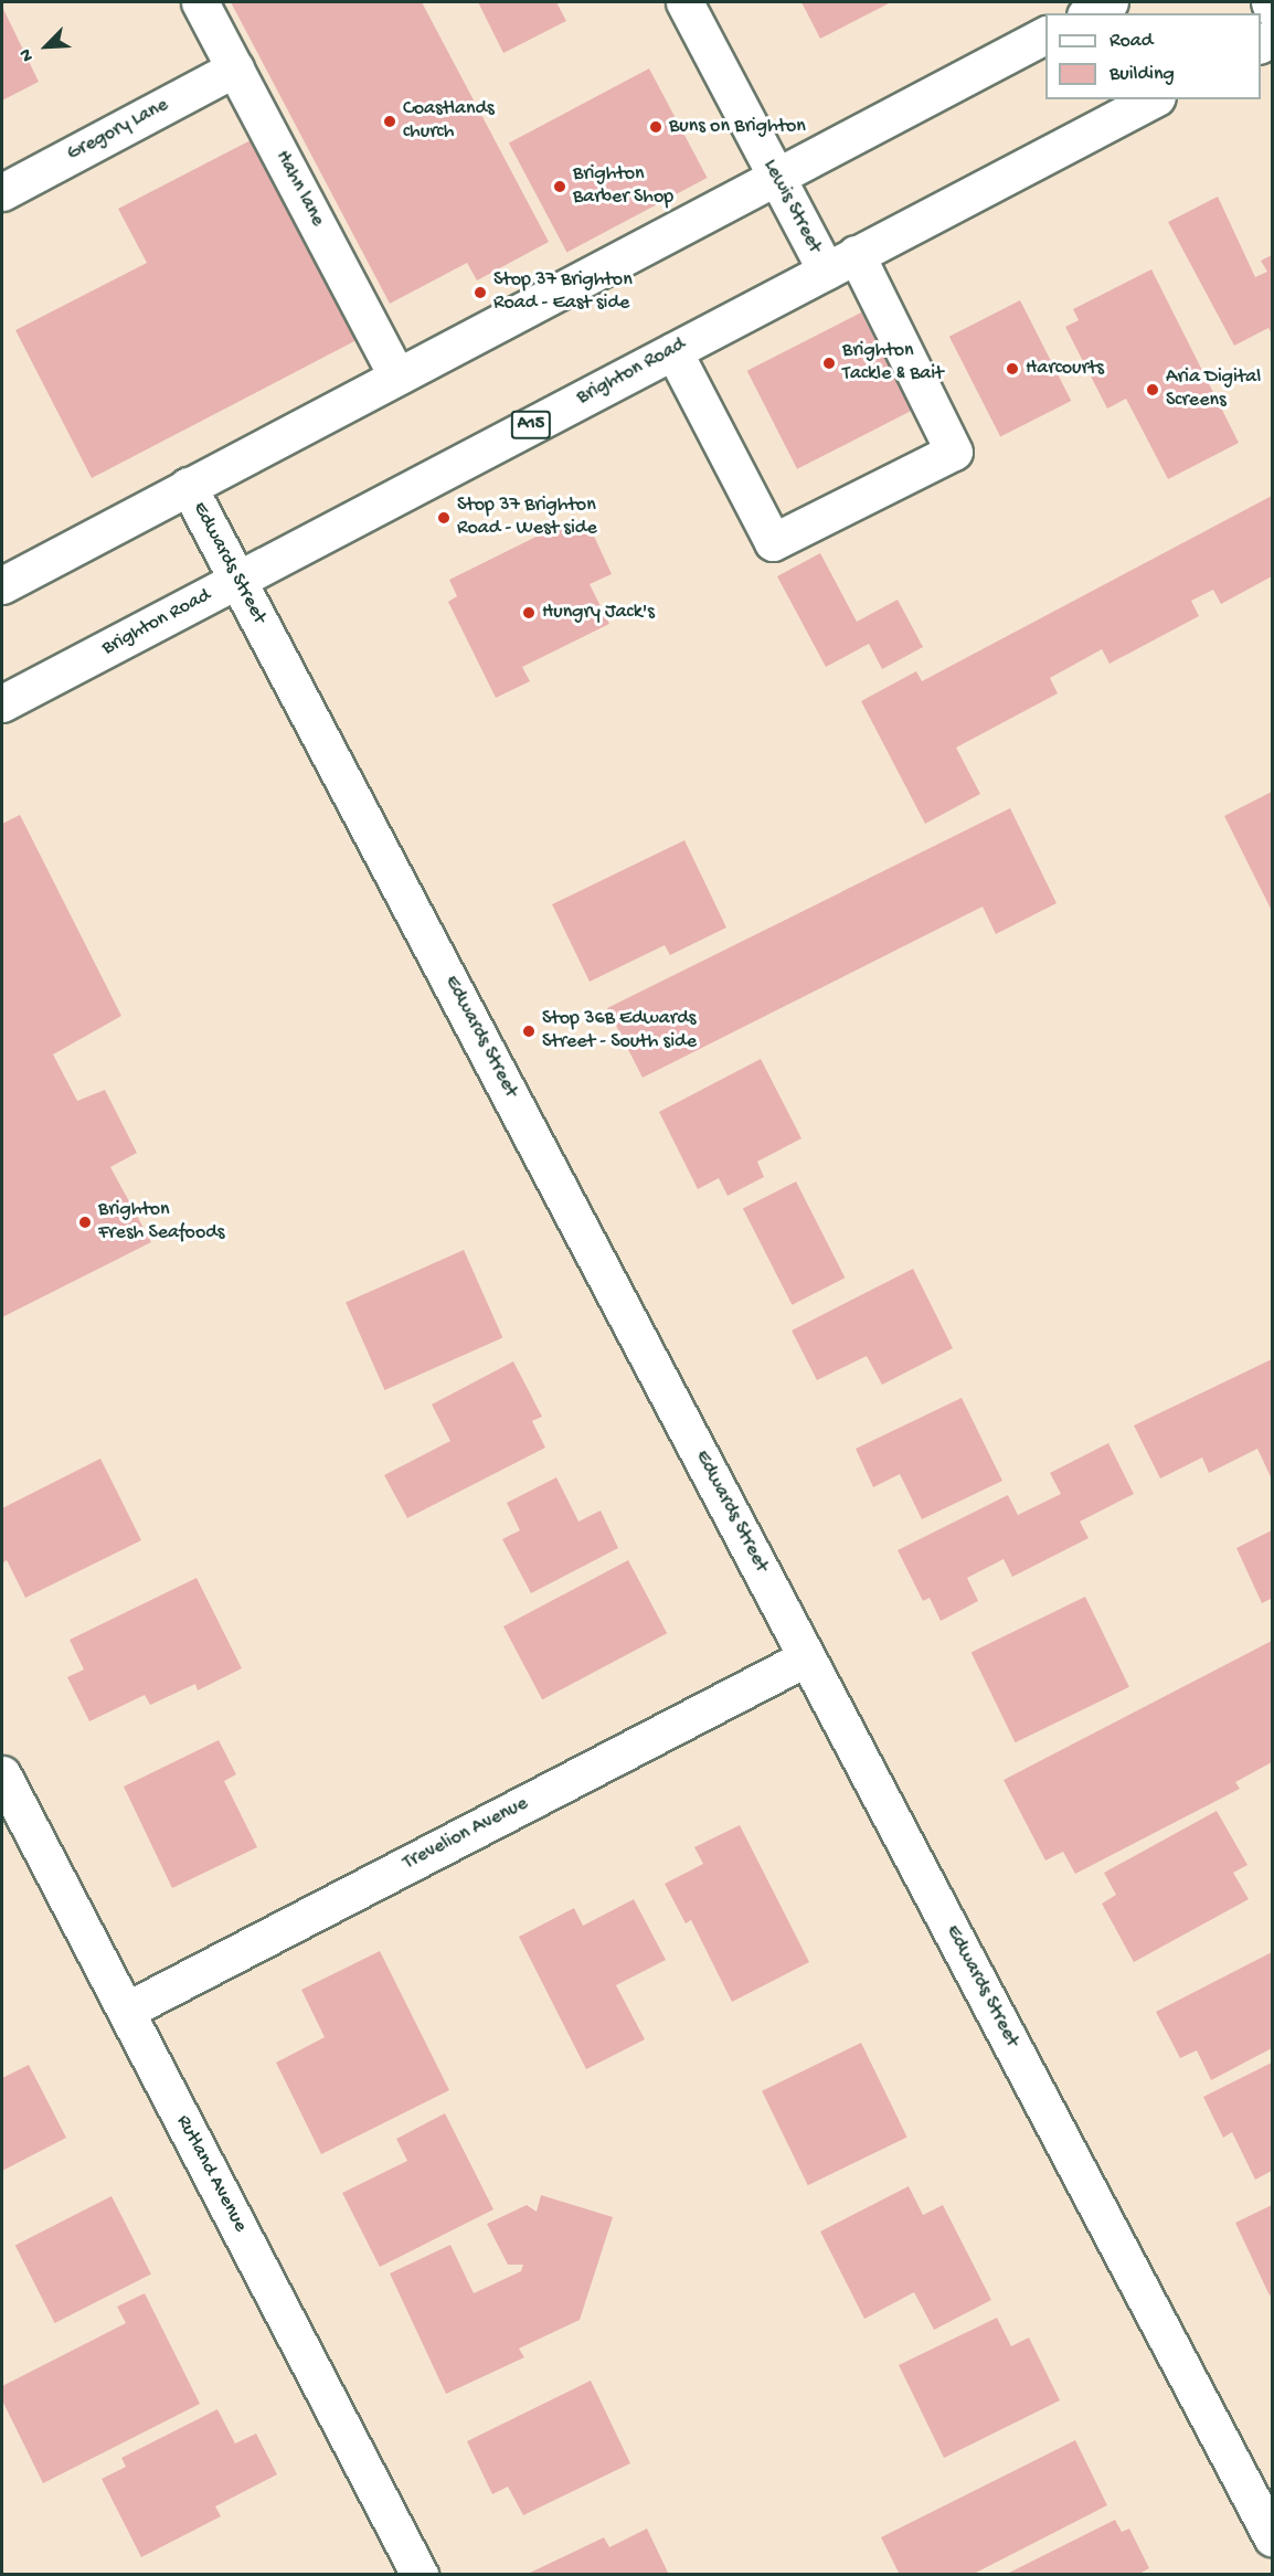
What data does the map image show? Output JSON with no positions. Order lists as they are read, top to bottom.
{
  "streets": {
    "street": [
      "Gregory Lane",
      "Hahn lane",
      "Lewis Street",
      "Brighton Road",
      "A15",
      "Edwards Street",
      "Trevelion Avenue",
      "Rutland Avenue"
    ]
  },
  "crossings": [
    ["Gregory Lane", "Hahn lane"],
    ["Lewis Street", "Brighton Road"],
    ["Brighton Road", "Edwards Street"],
    ["Edwards Street", "Trevelion Avenue"],
    ["Trevelion Avenue", "Rutland Avenue"]
  ],
  "places": [
    "Coastlands church",
    "Buns on Brighton",
    "Brighton Barber Shop",
    "Stop 37 Brighton Road - East side",
    "Brighton Tackle & Bait",
    "Harcourts",
    "Aria Digital Screens",
    "Stop 37 Brighton Road - West side",
    "Hungry Jack's",
    "Stop 36B Edwards Street - South side",
    "Brighton Fresh Seafoods"
  ],
  "legend": ["Road", "Building"],
  "north": "bottom left"
}
